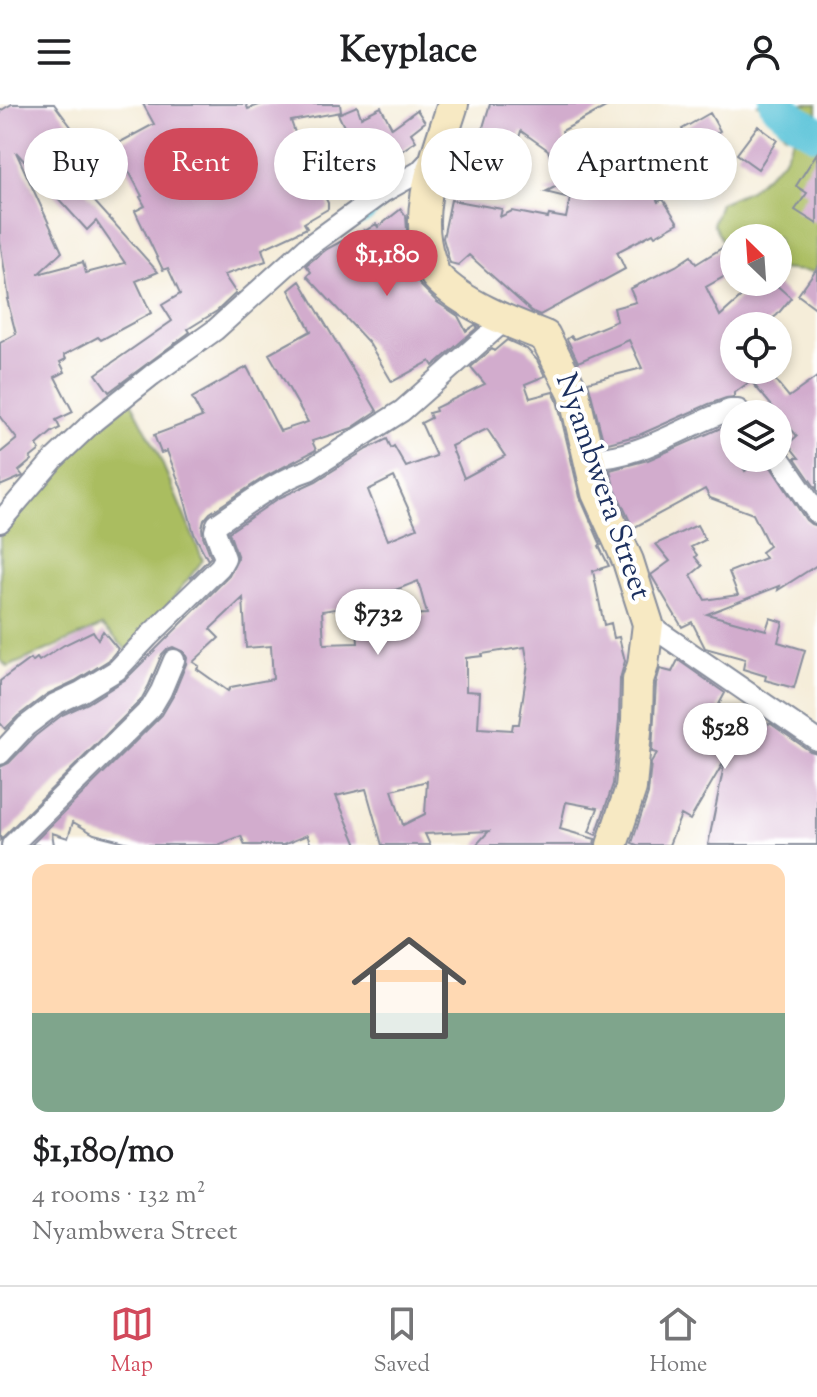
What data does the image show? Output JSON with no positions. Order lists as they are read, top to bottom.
{
  "streets": {
    "street": ["Nyambwera Street"]
  },
  "north": "top left",
  "page": {
    "header": "Keyplace",
    "chip": [
      "Buy",
      "Rent",
      "Filters",
      "New",
      "Apartment"
    ],
    "price": ["$1,180", "$732", "$528"],
    "list": [
      {
        "name": "$1,180/mo",
        "note": "4 rooms · 132 m² · Nyambwera Street"
      }
    ],
    "tabs": ["Map", "Saved", "Home"]
  }
}
